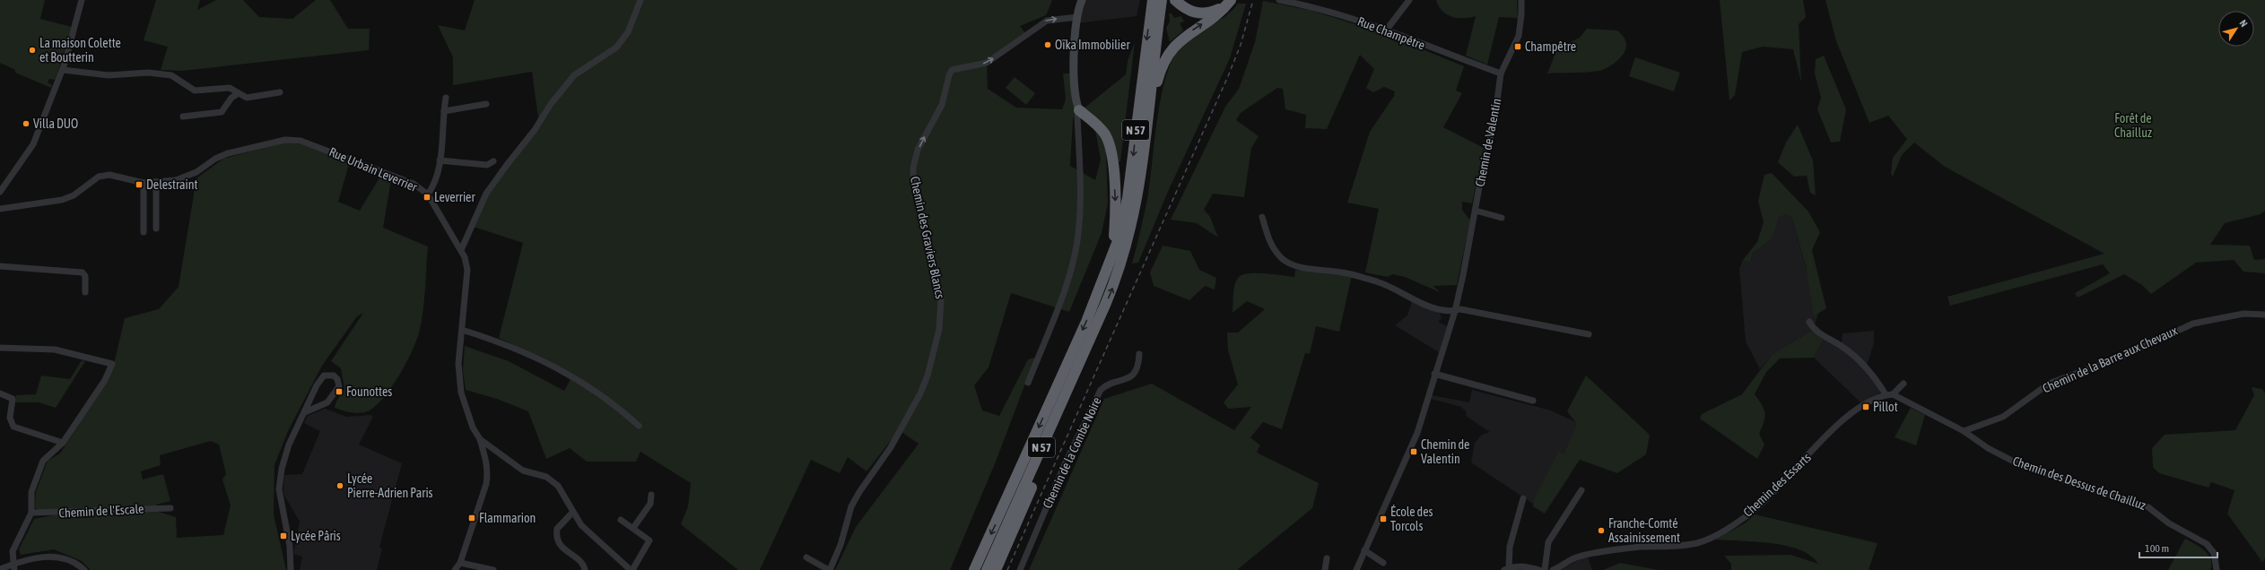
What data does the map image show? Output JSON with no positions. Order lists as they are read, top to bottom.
{
  "streets": {
    "highway": ["N 57"],
    "street": [
      "Rue Champêtre",
      "Chemin de Valentin",
      "Rue Urbain Leverrier",
      "Chemin des Graviers Blancs",
      "Chemin de la Barre aux Chevaux",
      "Chemin de la Combe Noire",
      "Chemin des Dessus de Chailluz",
      "Chemin des Essarts",
      "Chemin de l'Escale"
    ]
  },
  "crossings": [
    ["Rue Champêtre", "Chemin de Valentin"],
    ["Chemin de la Barre aux Chevaux", "Chemin des Dessus de Chailluz"],
    ["Chemin des Dessus de Chailluz", "Chemin des Essarts"]
  ],
  "one_way": ["Chemin des Graviers Blancs"],
  "parks": ["Forêt de Chailluz"],
  "places": {
    "other": [
      "Oïka Immobilier",
      "La maison Colette et Boutterin",
      "Villa DUO",
      "Lycée Pierre-Adrien Paris",
      "Franche-Comté Assainissement"
    ],
    "transit": [
      "Champêtre",
      "Delestraint",
      "Leverrier",
      "Founottes",
      "Pillot",
      "Chemin de Valentin",
      "Flammarion",
      "École des Torcols",
      "Lycée Pâris"
    ]
  },
  "scale_bar": "100 m",
  "north": "top right"
}
